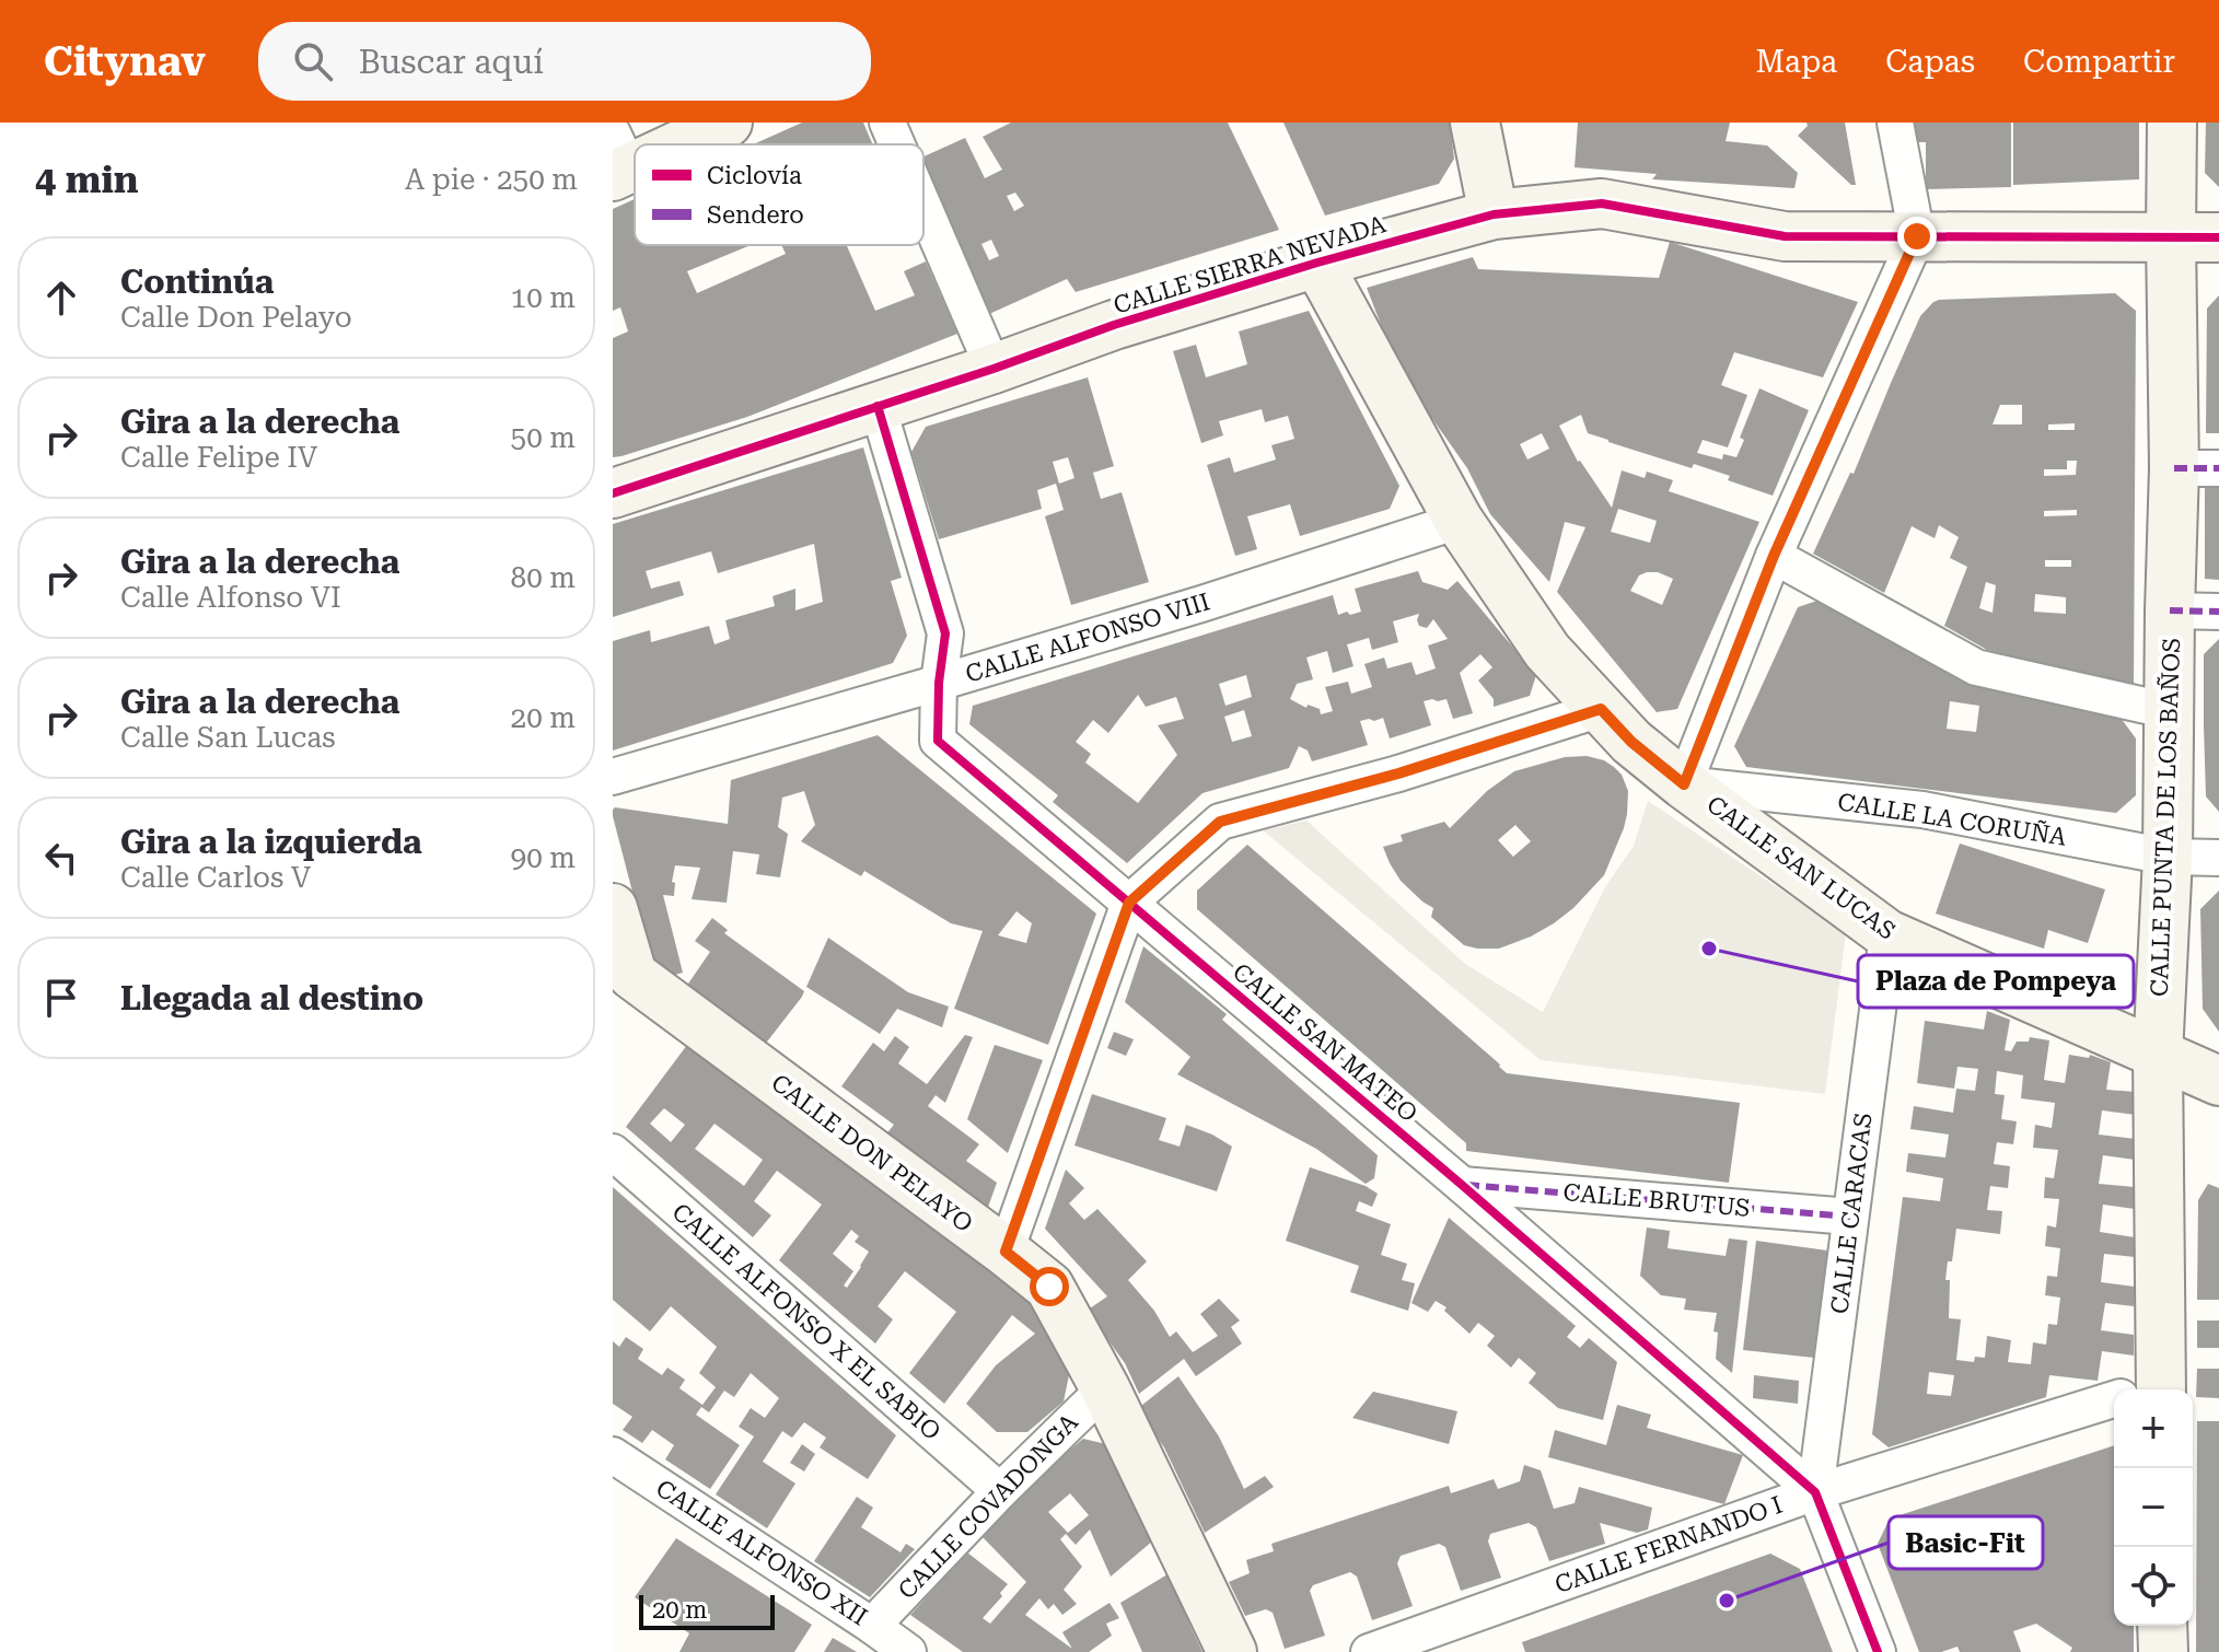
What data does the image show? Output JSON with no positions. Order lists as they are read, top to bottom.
{
  "streets": {
    "street": [
      "CALLE SIERRA NEVADA",
      "CALLE ALFONSO VIII",
      "CALLE PUNTA DE LOS BAÑOS",
      "CALLE LA CORUÑA",
      "CALLE SAN LUCAS",
      "CALLE SAN MATEO",
      "CALLE DON PELAYO",
      "CALLE BRUTUS",
      "CALLE CARACAS",
      "CALLE ALFONSO X EL SABIO",
      "CALLE COVADONGA",
      "CALLE FERNANDO I",
      "CALLE ALFONSO XII"
    ]
  },
  "crossings": [
    ["CALLE SIERRA NEVADA", "CALLE PUNTA DE LOS BAÑOS"],
    ["CALLE SIERRA NEVADA", "CALLE SAN LUCAS"],
    ["CALLE SIERRA NEVADA", "CALLE SAN MATEO"],
    ["CALLE ALFONSO VIII", "CALLE SAN LUCAS"],
    ["CALLE ALFONSO VIII", "CALLE SAN MATEO"],
    ["CALLE PUNTA DE LOS BAÑOS", "CALLE LA CORUÑA"],
    ["CALLE PUNTA DE LOS BAÑOS", "CALLE SAN LUCAS"],
    ["CALLE LA CORUÑA", "CALLE SAN LUCAS"],
    ["CALLE SAN LUCAS", "CALLE CARACAS"],
    ["CALLE SAN MATEO", "CALLE BRUTUS"],
    ["CALLE SAN MATEO", "CALLE CARACAS"],
    ["CALLE SAN MATEO", "CALLE FERNANDO I"],
    ["CALLE DON PELAYO", "CALLE COVADONGA"],
    ["CALLE BRUTUS", "CALLE CARACAS"],
    ["CALLE CARACAS", "CALLE FERNANDO I"],
    ["CALLE ALFONSO X EL SABIO", "CALLE COVADONGA"],
    ["CALLE COVADONGA", "CALLE ALFONSO XII"]
  ],
  "places": ["Plaza de Pompeya", "Basic-Fit"],
  "legend": ["Ciclovía", "Sendero"],
  "scale_bar": "20 m",
  "page": {
    "header": "Citynav",
    "search": "Buscar aquí",
    "nav": ["Mapa", "Capas", "Compartir"],
    "heading": ["4 min", "A pie · 250 m"],
    "list": [
      ["Continúa", "Calle Don Pelayo", "10 m"],
      ["Gira a la derecha", "Calle Felipe IV", "50 m"],
      ["Gira a la derecha", "Calle Alfonso VI", "80 m"],
      ["Gira a la derecha", "Calle San Lucas", "20 m"],
      ["Gira a la izquierda", "Calle Carlos V", "90 m"],
      "Llegada al destino"
    ],
    "map_buttons": ["+", "−"],
    "scale": "20 m"
  }
}
